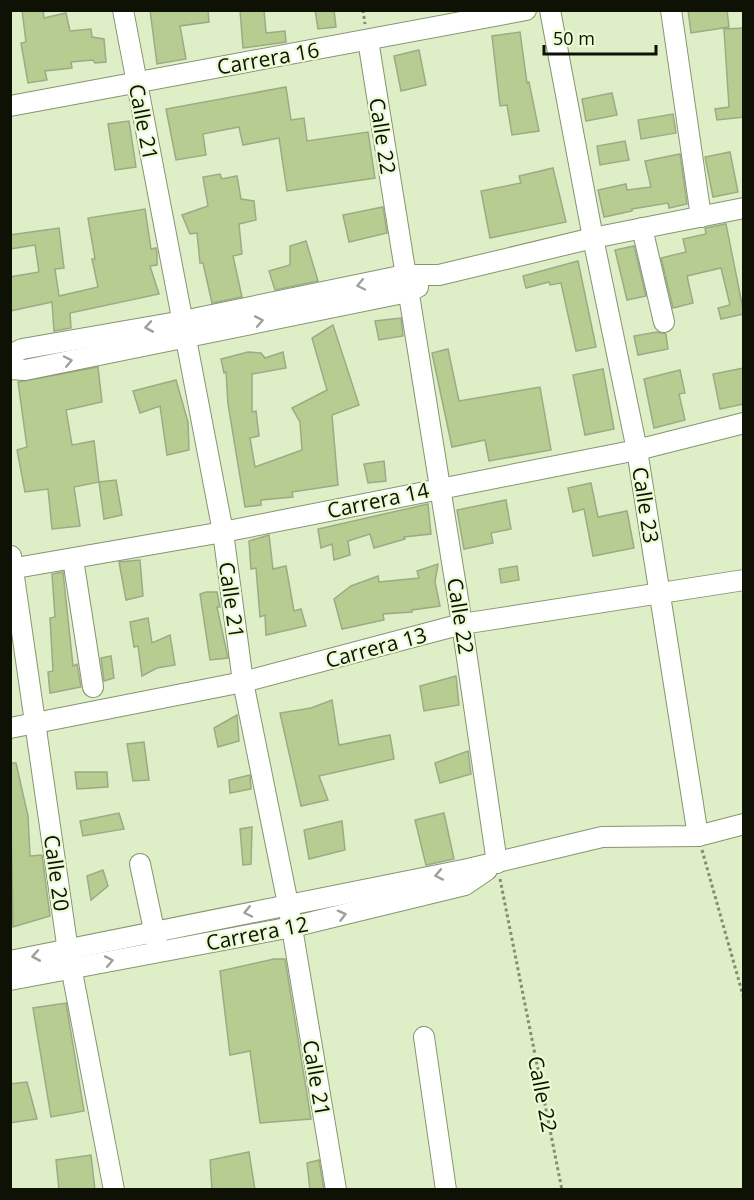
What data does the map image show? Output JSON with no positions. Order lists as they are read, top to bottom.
{
  "streets": {
    "street": [
      "Carrera 16",
      "Calle 21",
      "Calle 22",
      "Carrera 14",
      "Calle 23",
      "Carrera 13",
      "Calle 20",
      "Carrera 12"
    ]
  },
  "crossings": [
    ["Carrera 16", "Calle 21"],
    ["Carrera 16", "Calle 22"],
    ["Calle 21", "Carrera 14"],
    ["Calle 21", "Carrera 13"],
    ["Calle 21", "Carrera 12"],
    ["Calle 22", "Carrera 14"],
    ["Calle 22", "Carrera 13"],
    ["Calle 22", "Carrera 12"],
    ["Carrera 14", "Calle 23"],
    ["Carrera 14", "Calle 20"],
    ["Calle 23", "Carrera 13"],
    ["Calle 23", "Carrera 12"],
    ["Carrera 13", "Calle 20"],
    ["Calle 20", "Carrera 12"]
  ],
  "scale_bar": "50 m"
}
